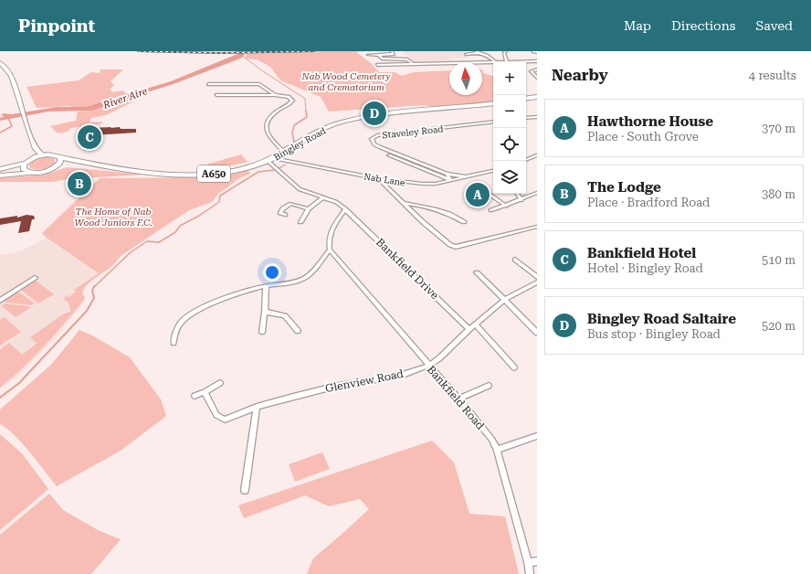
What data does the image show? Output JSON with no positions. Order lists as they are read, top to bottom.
{
  "streets": {
    "highway": ["Bingley Road", "A650"],
    "street": [
      "Staveley Road",
      "Nab Lane",
      "Bankfield Drive",
      "Glenview Road",
      "Bankfield Road"
    ]
  },
  "crossings": [
    ["Staveley Road", "Nab Lane"],
    ["Bingley Road", "A650"],
    ["Bingley Road", "Nab Lane"],
    ["Bingley Road", "Bankfield Drive"],
    ["Nab Lane", "Bankfield Drive"],
    ["Bankfield Drive", "Glenview Road"],
    ["Glenview Road", "Bankfield Road"]
  ],
  "water": ["River Aire"],
  "parks": ["Nab Wood Cemetery and Crematorium", "The Home of Nab Wood Juniors F.C."],
  "north": "top",
  "page": {
    "header": "Pinpoint",
    "nav": ["Map", "Directions", "Saved"],
    "heading": ["Nearby", "4 results"],
    "map_buttons": ["+", "−"],
    "list": [
      {
        "mark": "A",
        "name": "Hawthorne House",
        "note": "Place · South Grove",
        "value": "370 m"
      },
      {
        "mark": "B",
        "name": "The Lodge",
        "note": "Place · Bradford Road",
        "value": "380 m"
      },
      {
        "mark": "C",
        "name": "Bankfield Hotel",
        "note": "Hotel · Bingley Road",
        "value": "510 m"
      },
      {
        "mark": "D",
        "name": "Bingley Road Saltaire",
        "note": "Bus stop · Bingley Road",
        "value": "520 m"
      }
    ],
    "pins": [
      "D",
      "C",
      "B",
      "A"
    ]
  }
}
